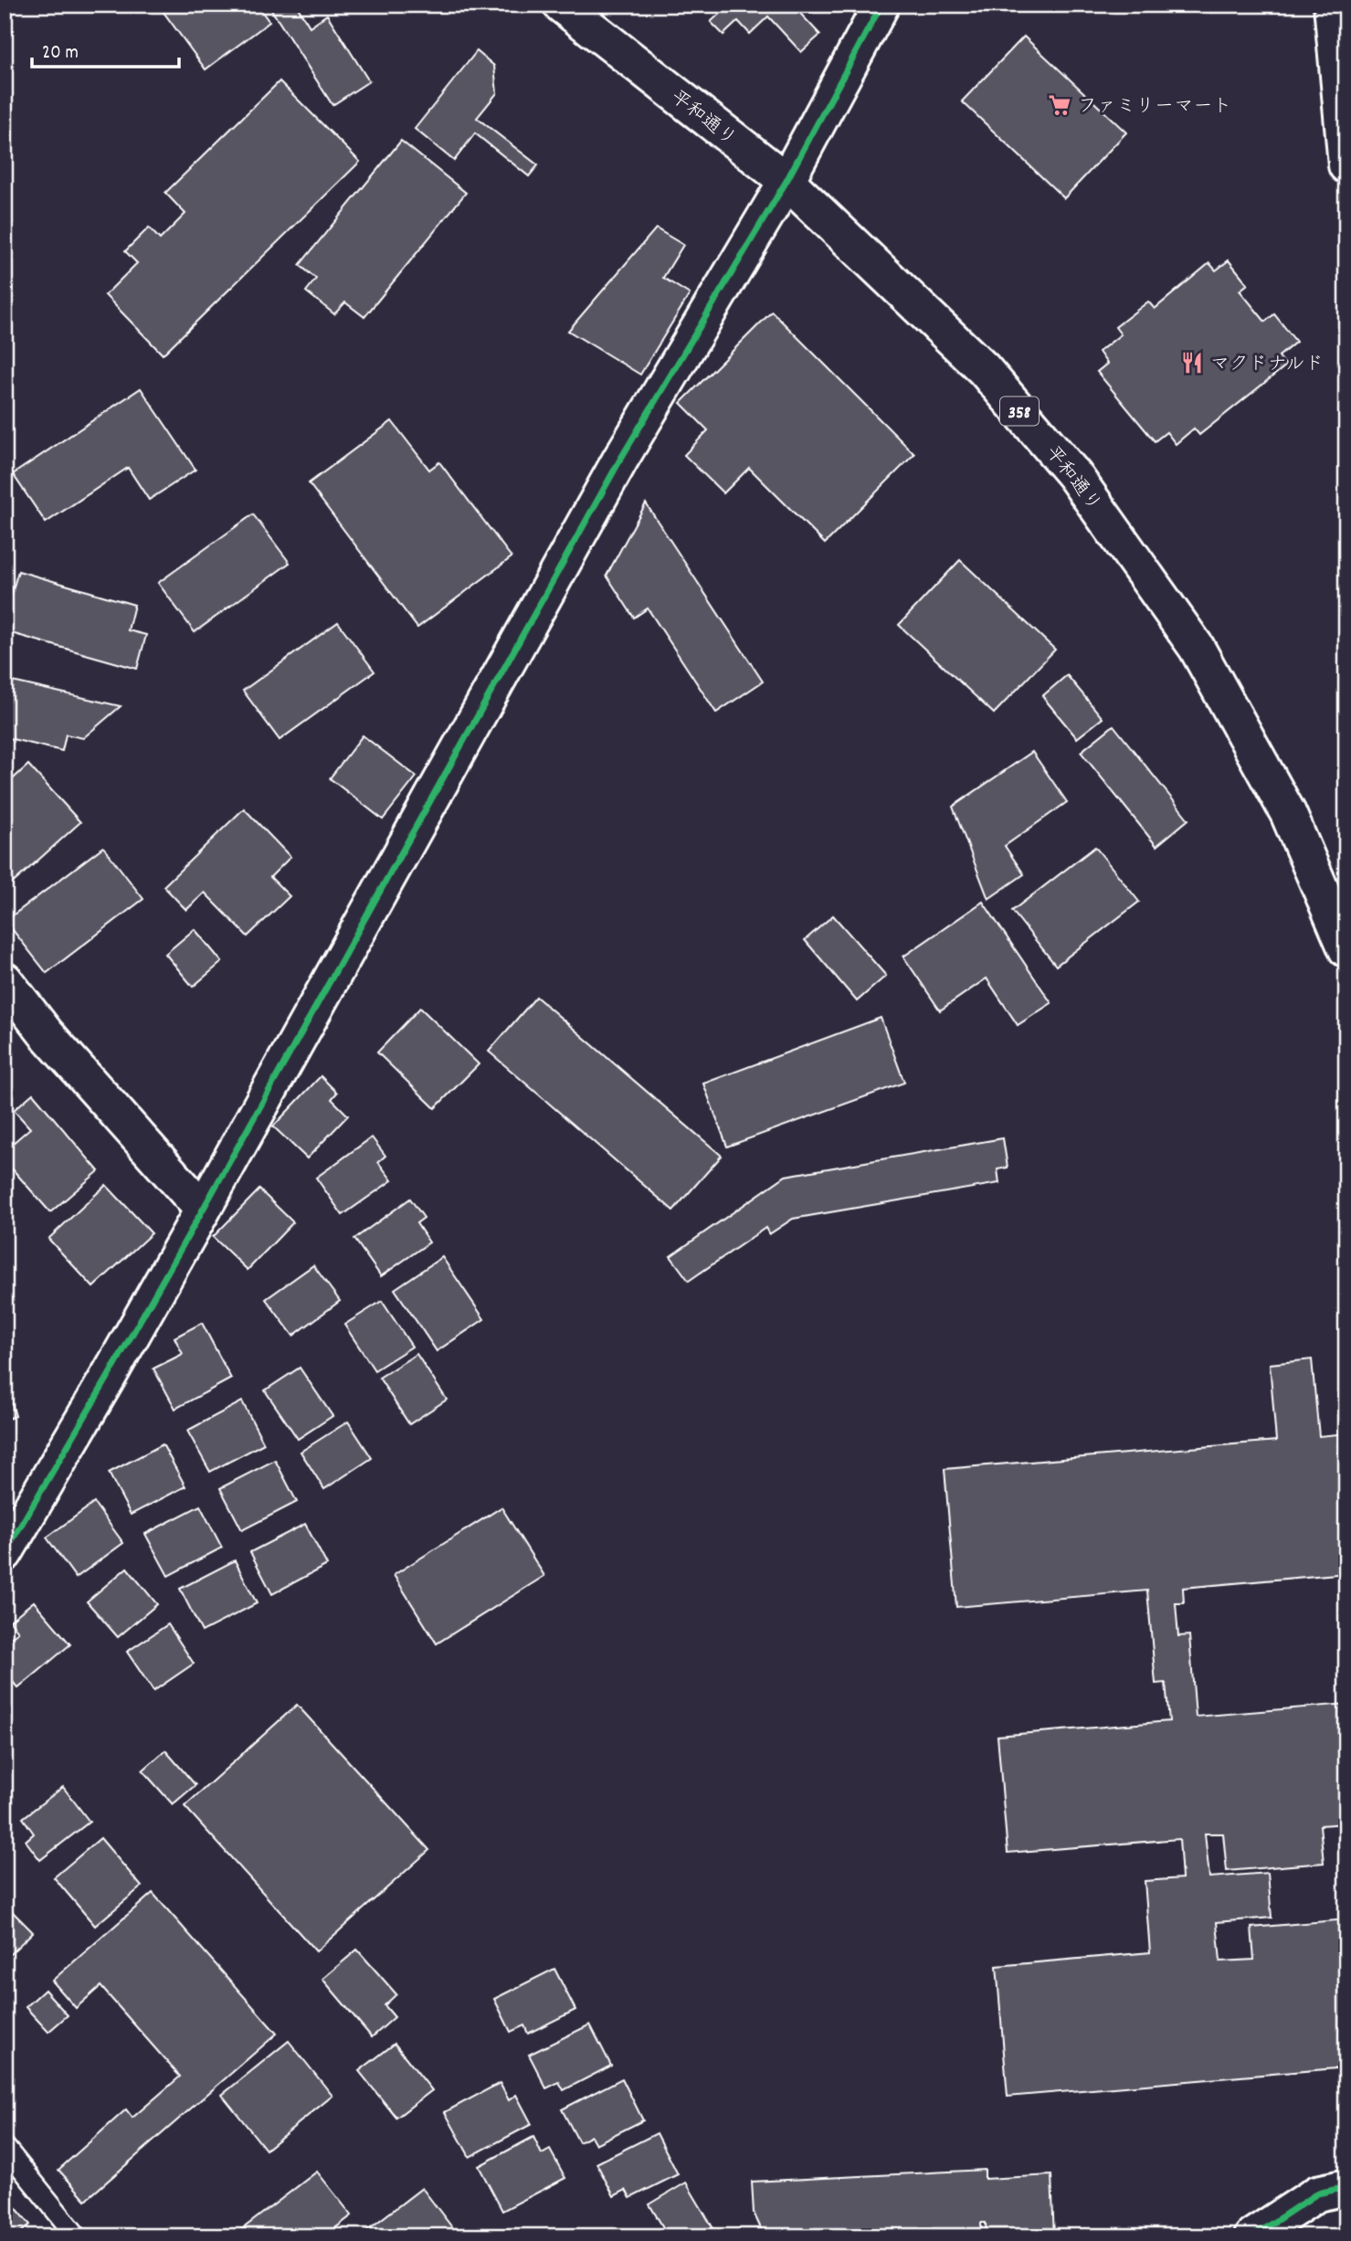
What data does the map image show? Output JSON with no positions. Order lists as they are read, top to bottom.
{
  "streets": {
    "main road": ["平和通り", "358"]
  },
  "places": {
    "supermarket": ["ファミリーマート"],
    "restaurant": ["マクドナルド"]
  },
  "scale_bar": "20 m"
}
